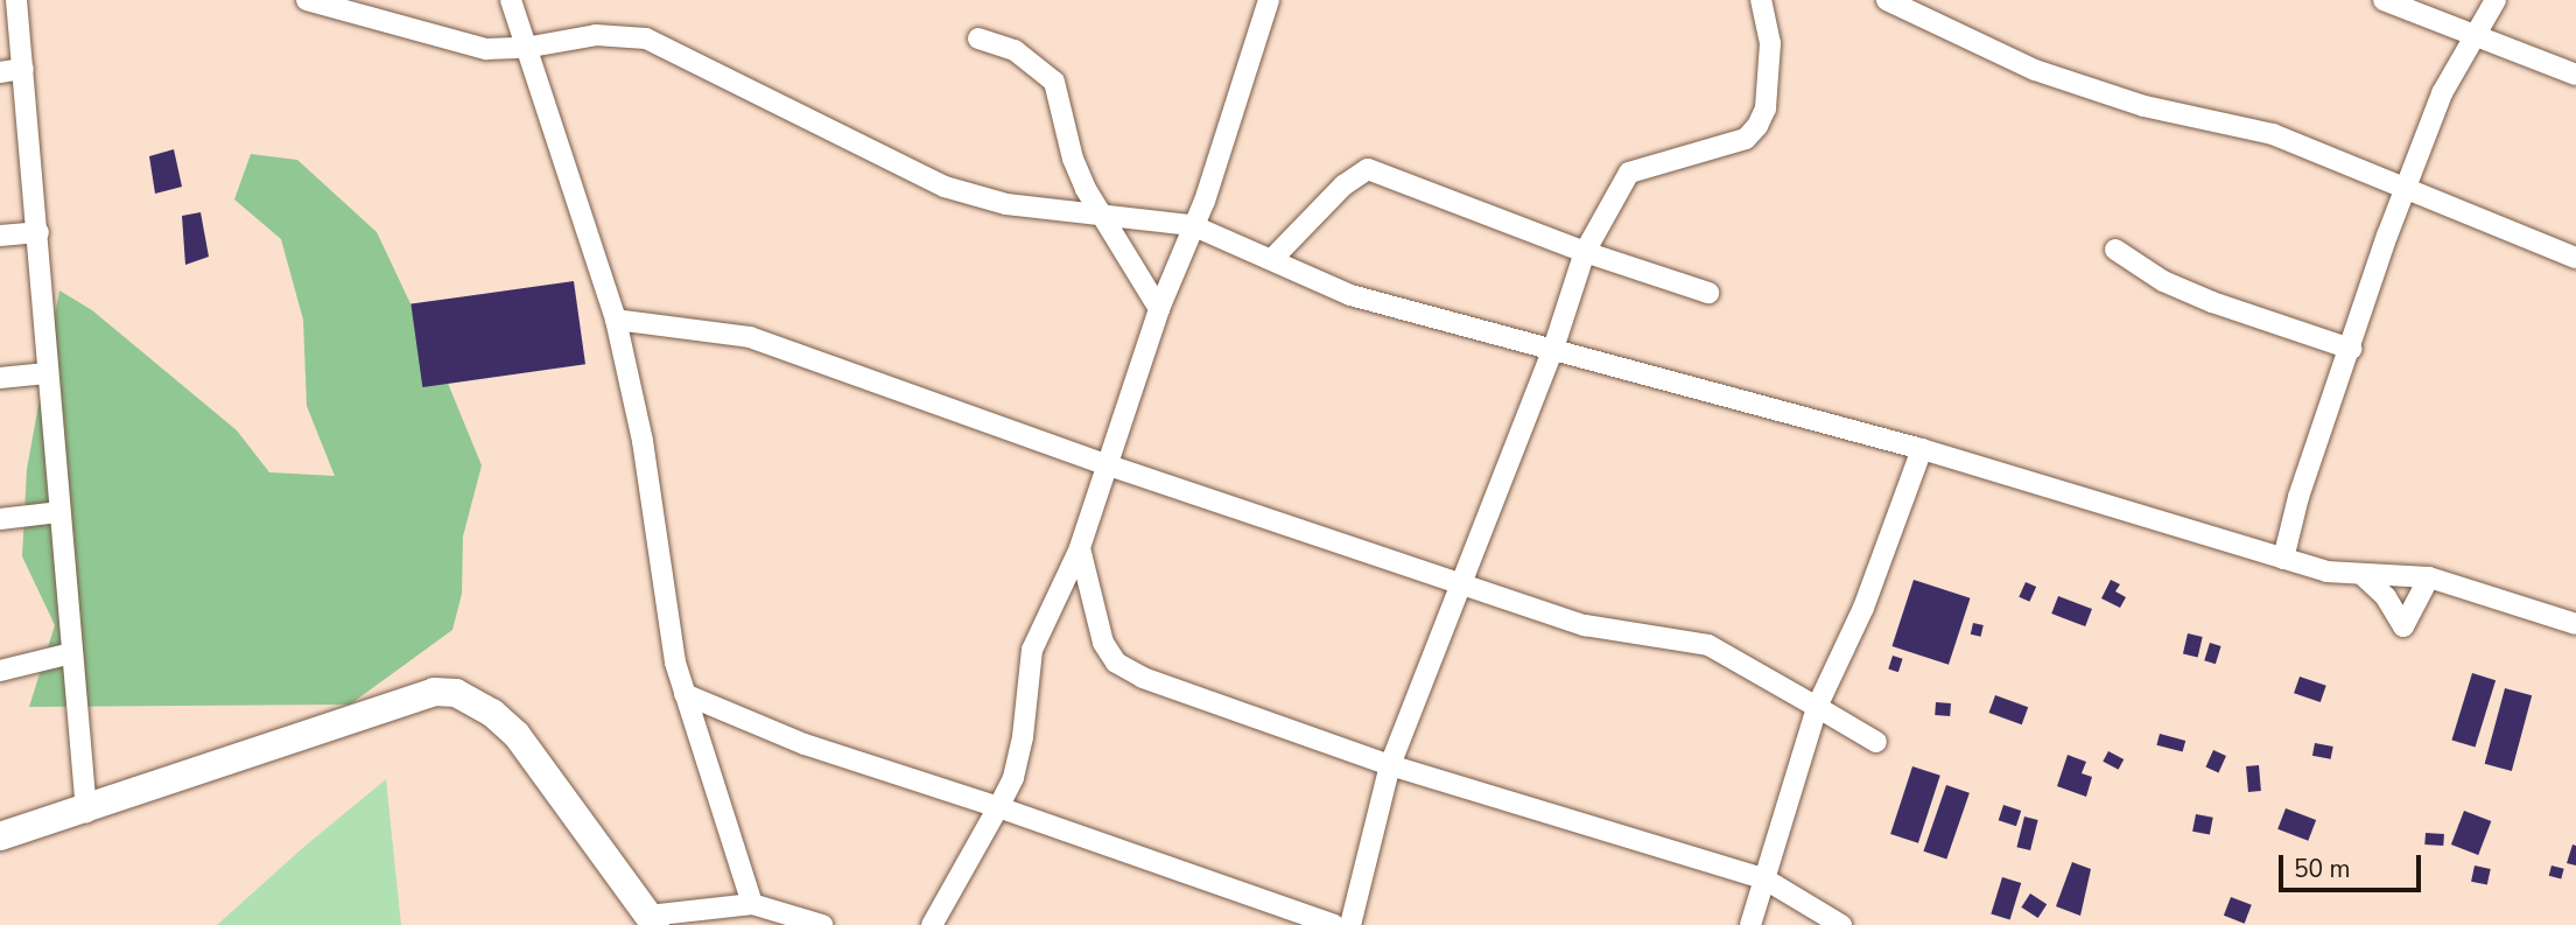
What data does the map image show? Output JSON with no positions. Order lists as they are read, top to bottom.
{
  "scale_bar": "50 m"
}
